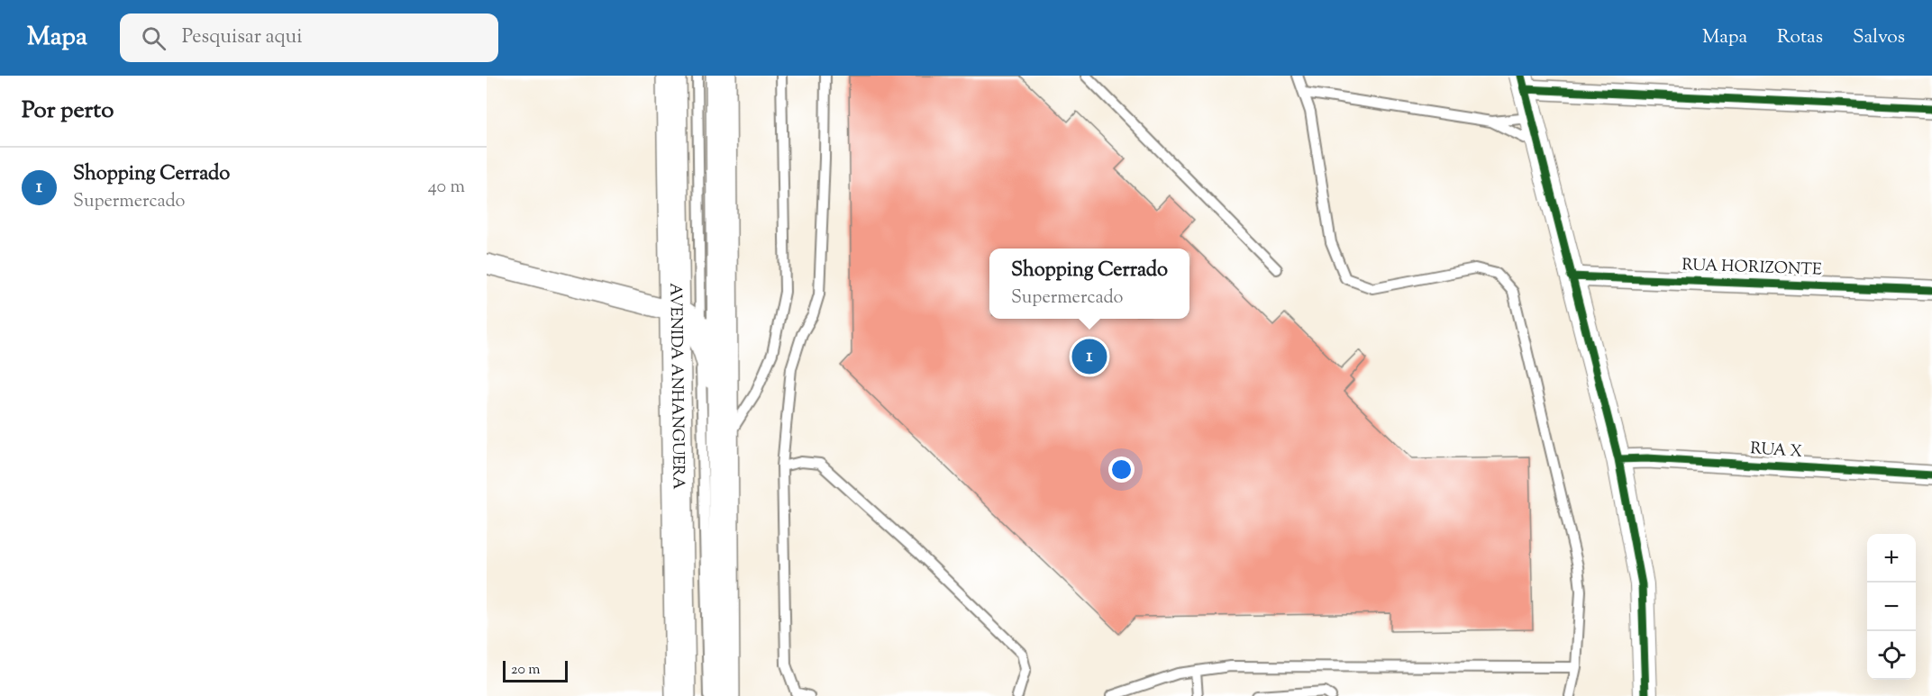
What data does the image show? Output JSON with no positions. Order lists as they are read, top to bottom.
{
  "streets": {
    "main road": ["AVENIDA ANHANGUERA"],
    "street": ["RUA HORIZONTE", "RUA X"]
  },
  "scale_bar": "20 m",
  "page": {
    "header": "Mapa",
    "search": "Pesquisar aqui",
    "nav": ["Mapa", "Rotas", "Salvos"],
    "heading": "Por perto",
    "list": [
      {
        "mark": "1",
        "name": "Shopping Cerrado",
        "note": "Supermercado",
        "value": "40 m"
      }
    ],
    "popup": ["Shopping Cerrado", "Supermercado"],
    "pins": "1",
    "map_buttons": ["+", "−"],
    "scale": "20 m"
  }
}
